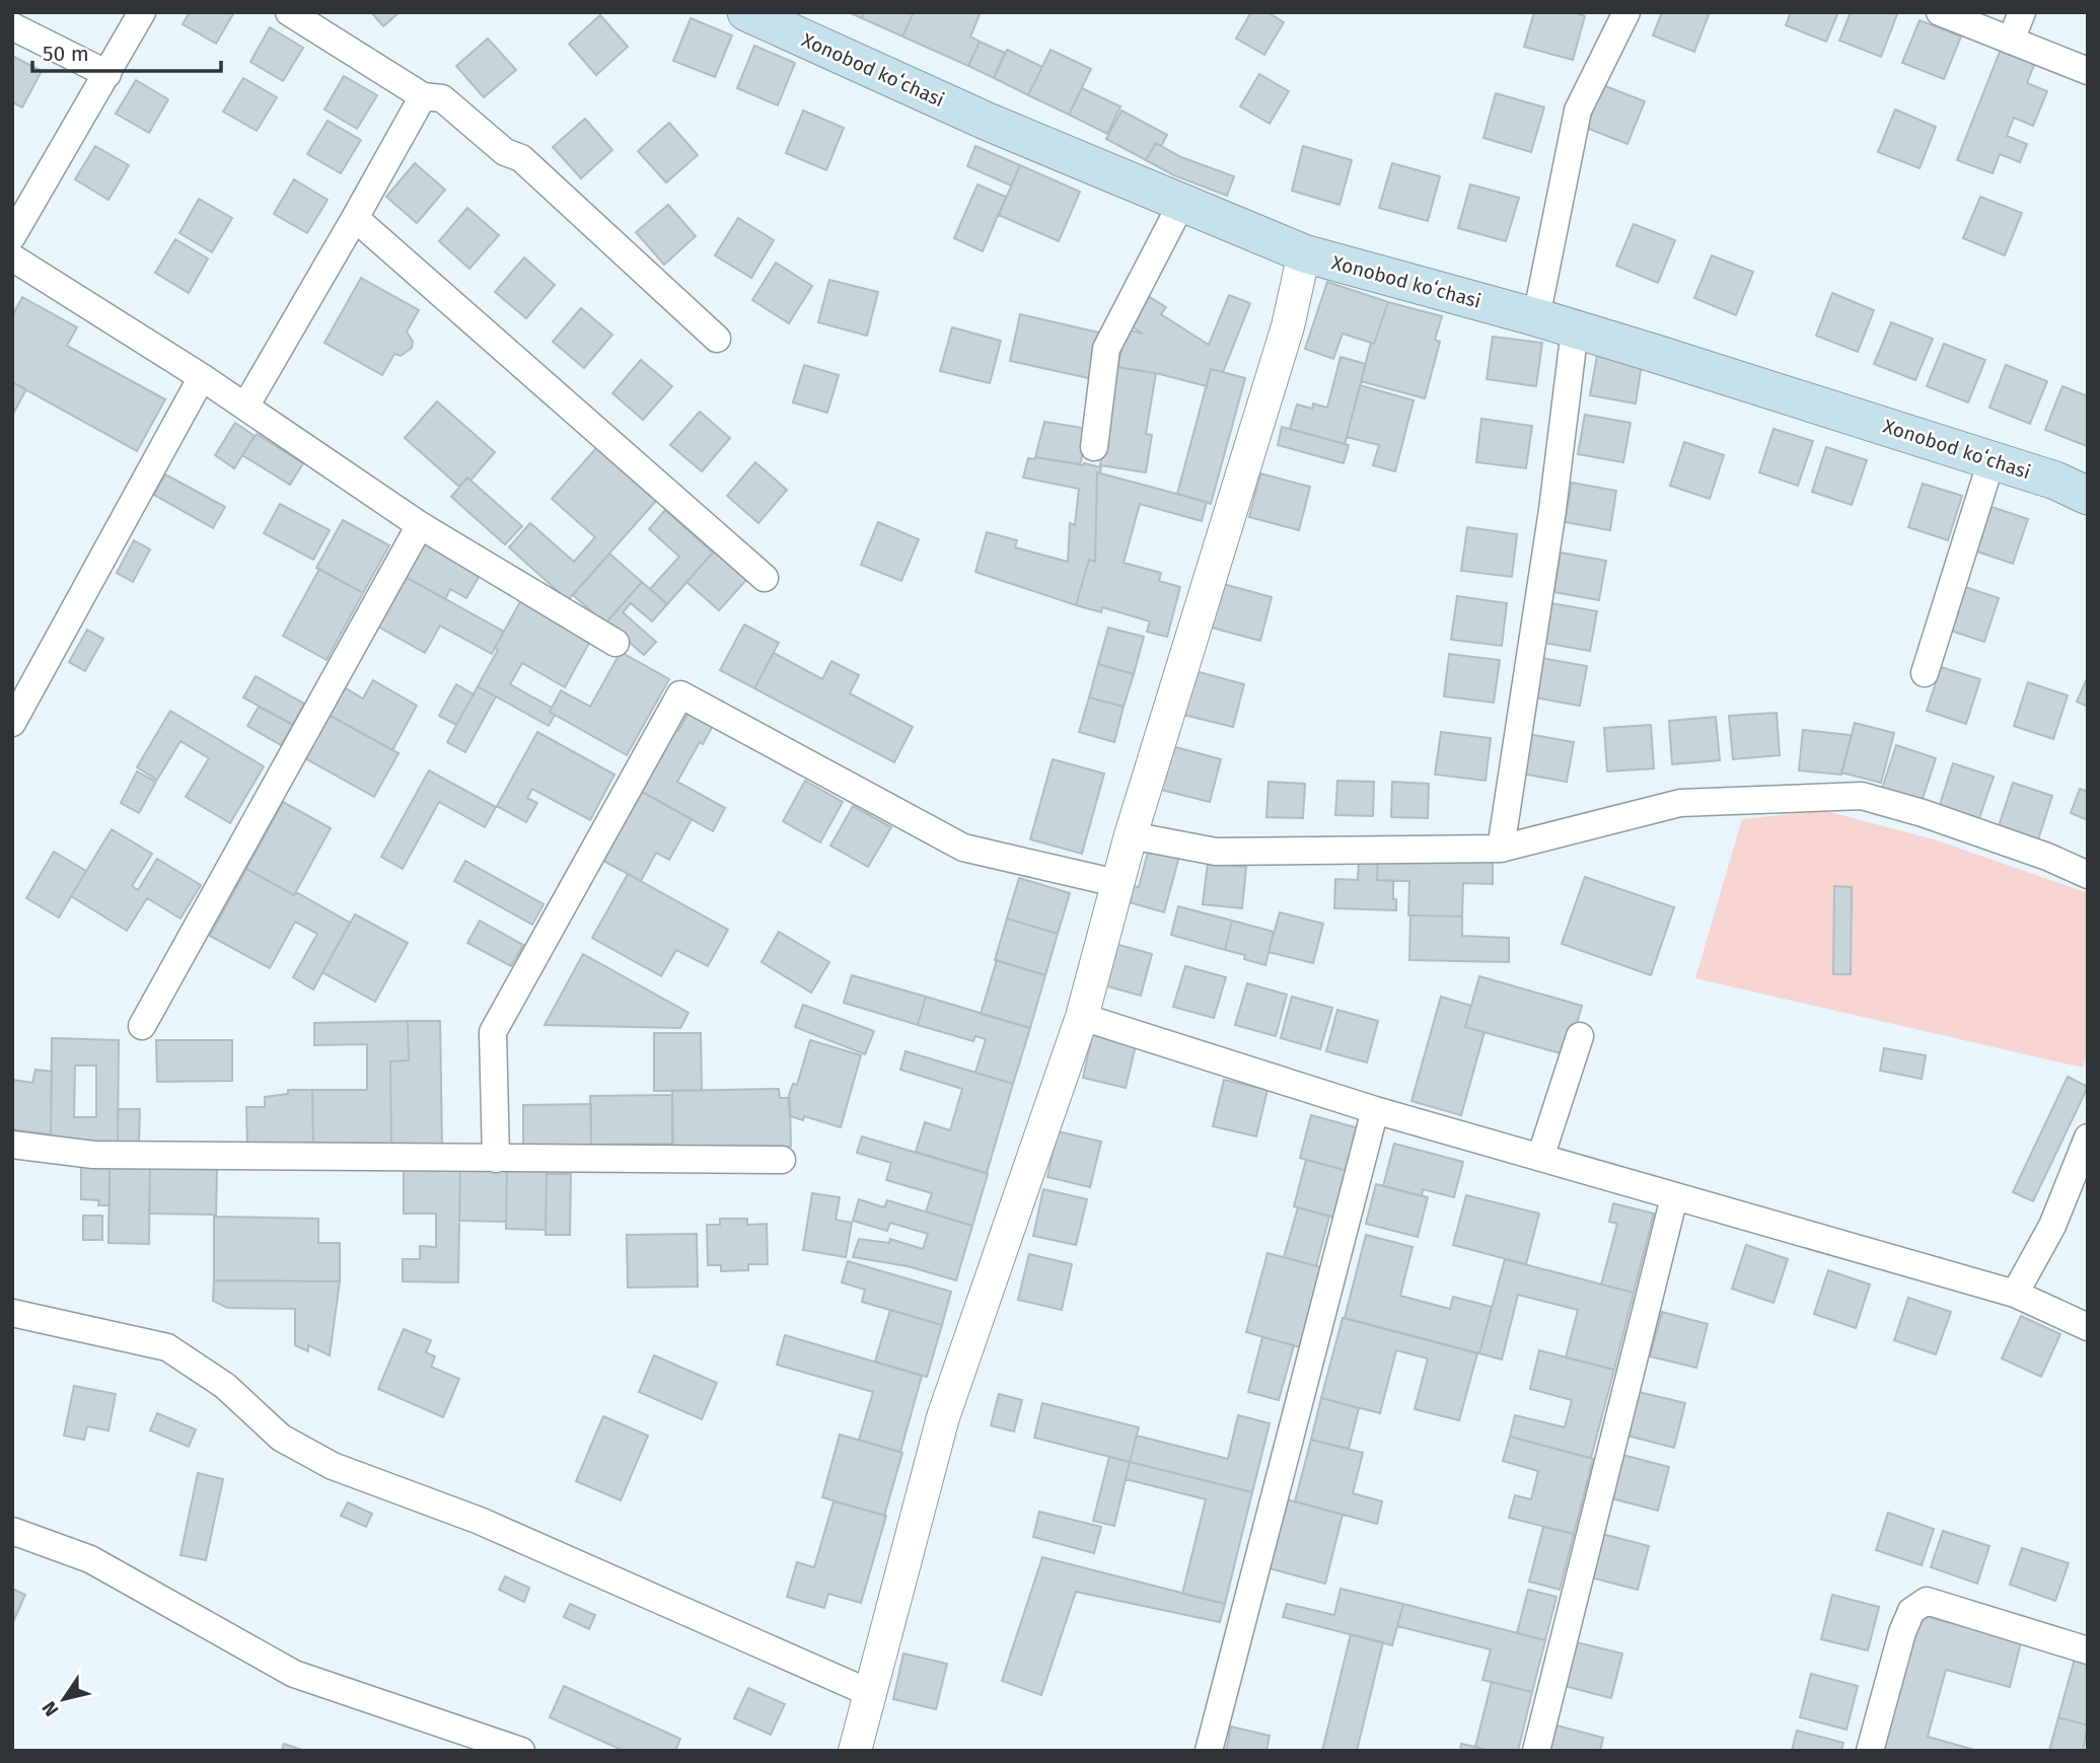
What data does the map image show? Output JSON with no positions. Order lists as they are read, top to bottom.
{
  "streets": {
    "main road": ["Xonobod koʻchasi"]
  },
  "scale_bar": "50 m",
  "north": "bottom left"
}
